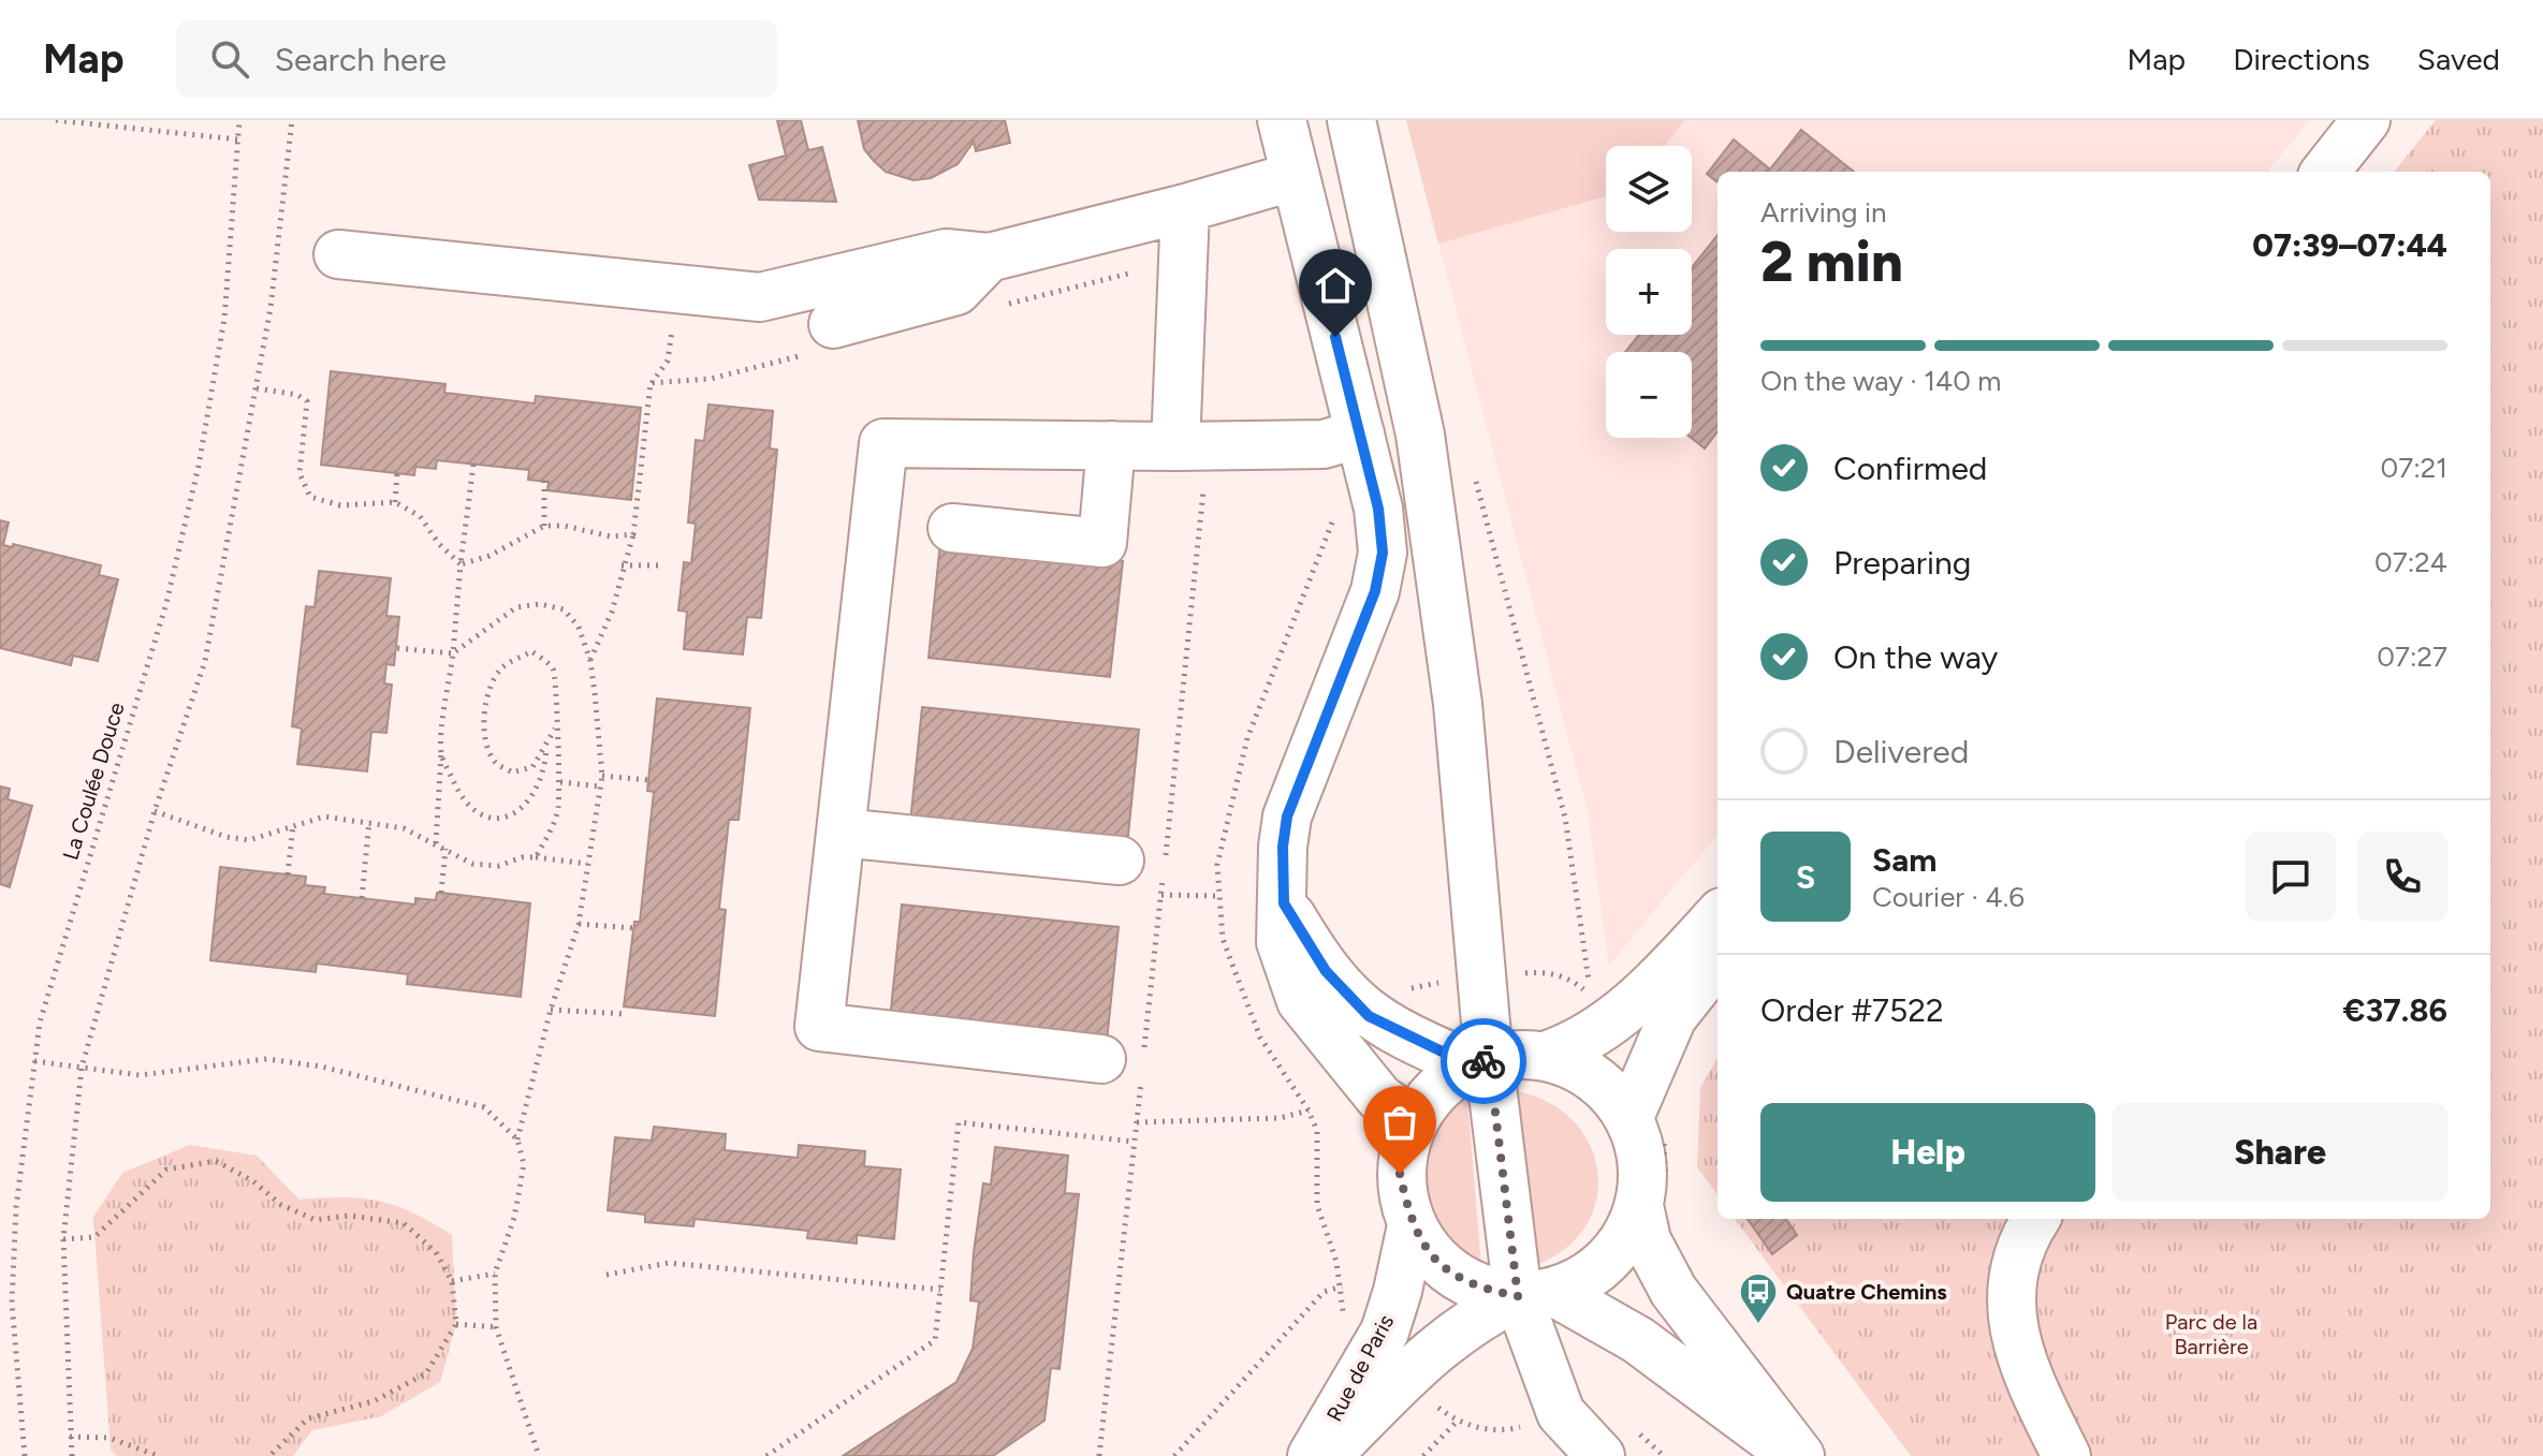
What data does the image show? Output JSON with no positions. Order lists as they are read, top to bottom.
{
  "streets": {
    "street": ["Rue de Paris"],
    "path": ["La Coulée Douce"]
  },
  "parks": ["Parc de la Barrière"],
  "places": {
    "bus stop": ["Quatre Chemins"]
  },
  "page": {
    "header": "Map",
    "search": "Search here",
    "nav": ["Map", "Directions", "Saved"],
    "map_buttons": ["+", "−"],
    "heading": ["2 min", "Arriving in", "07:39–07:44"],
    "panel": [
      "Sam",
      "Courier · 4.6",
      "Order #7522",
      "€37.86"
    ],
    "bar": "On the way · 140 m",
    "list": [
      ["Confirmed", "07:21"],
      ["Preparing", "07:24"],
      ["On the way", "07:27"],
      "Delivered"
    ],
    "round": "S",
    "buttons": ["Help", "Share"]
  }
}
